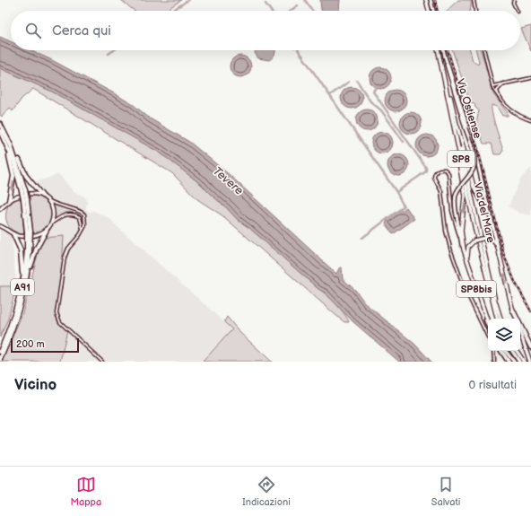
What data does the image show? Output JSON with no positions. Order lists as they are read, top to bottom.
{
  "streets": {
    "highway": ["A91"],
    "main road": [
      "Via Ostiense",
      "SP8",
      "Via del Mare",
      "SP8bis"
    ]
  },
  "water": ["Tevere"],
  "scale_bar": "200 m",
  "page": {
    "search": "Cerca qui",
    "scale": "200 m",
    "heading": ["Vicino", "0 risultati"],
    "nav": ["Mappa", "Indicazioni", "Salvati"]
  }
}
